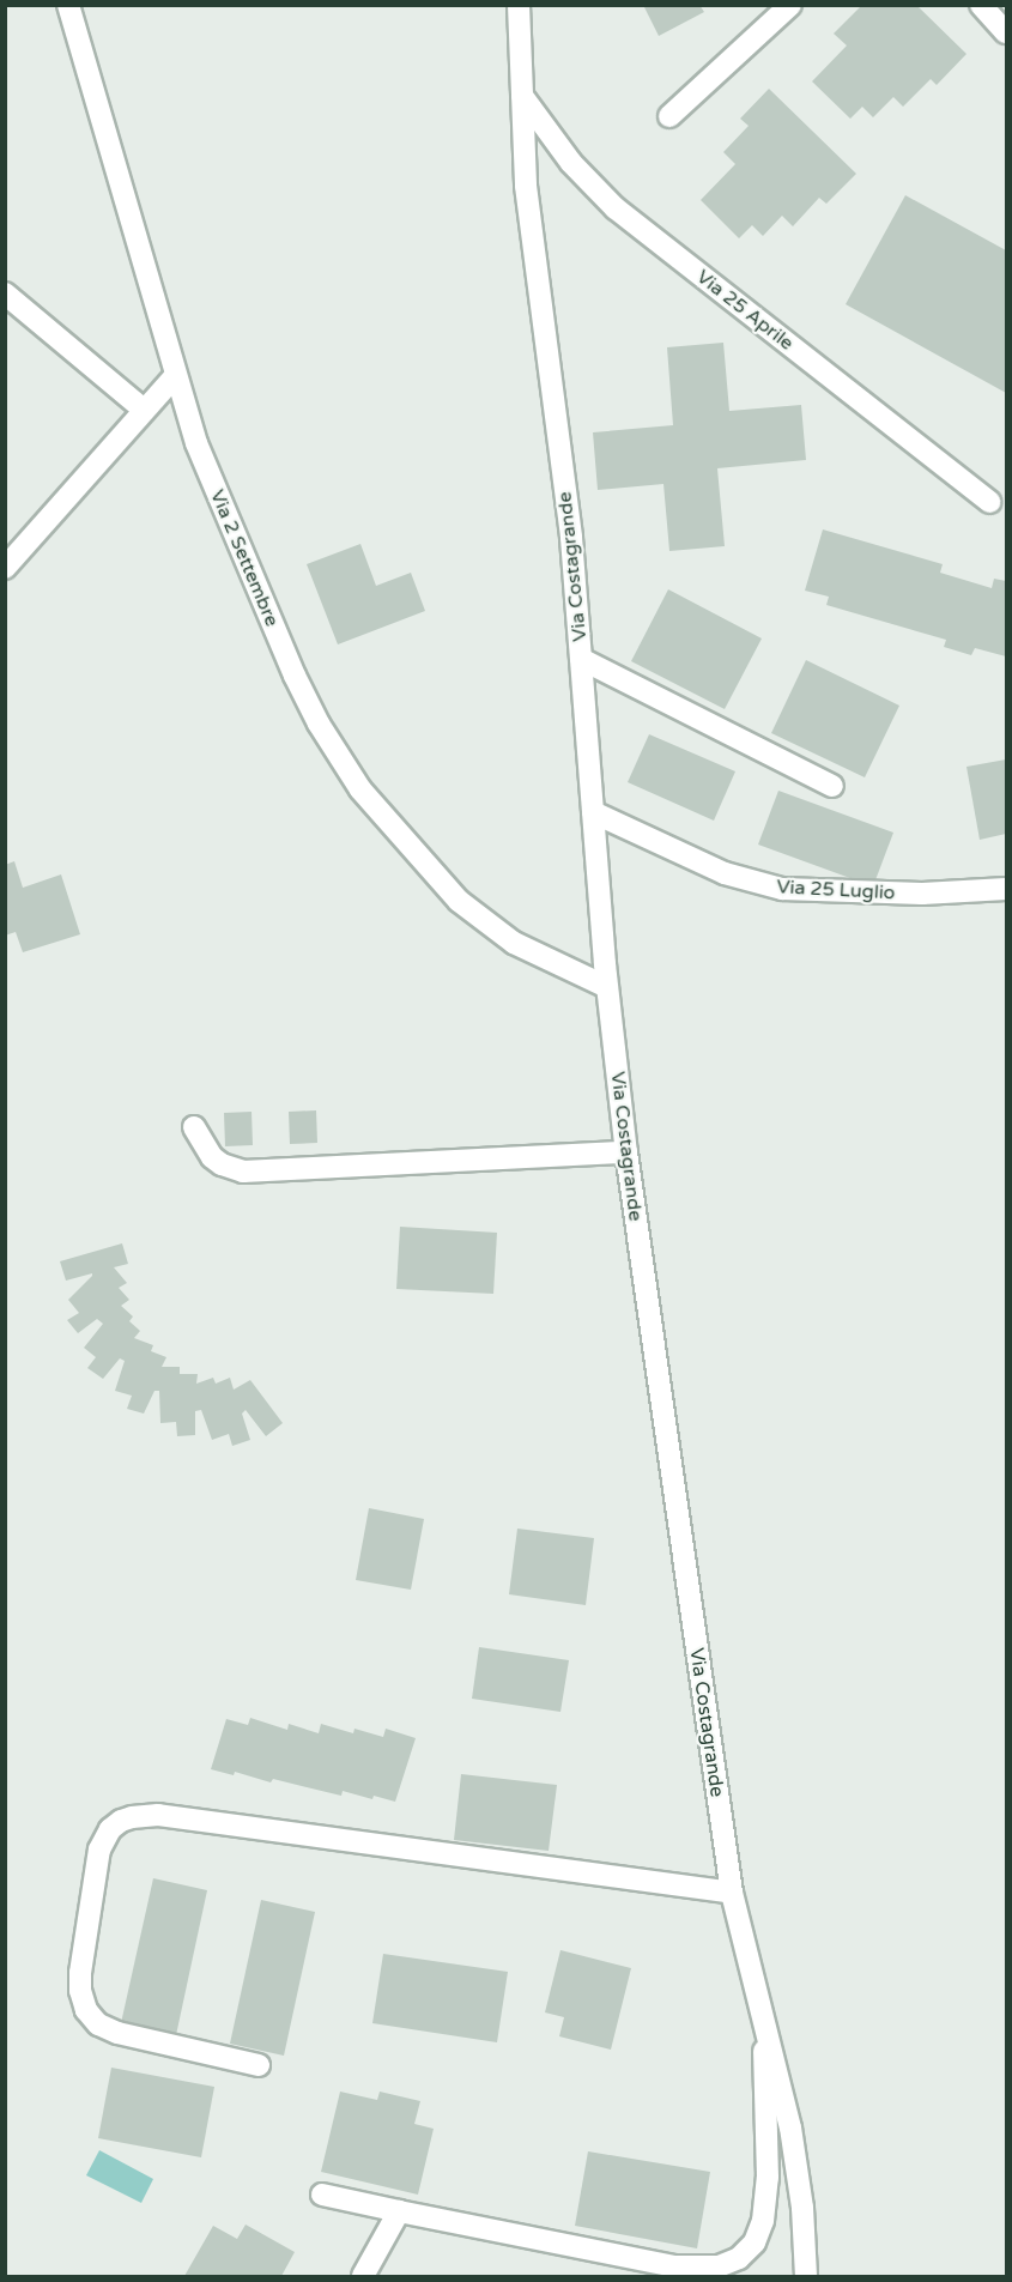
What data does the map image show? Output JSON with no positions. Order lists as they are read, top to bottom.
{
  "streets": {
    "street": [
      "Via 25 Aprile",
      "Via 2 Settembre",
      "Via Costagrande",
      "Via 25 Luglio"
    ]
  },
  "crossings": [
    ["Via 25 Aprile", "Via Costagrande"],
    ["Via 2 Settembre", "Via Costagrande"],
    ["Via Costagrande", "Via 25 Luglio"]
  ]
}
